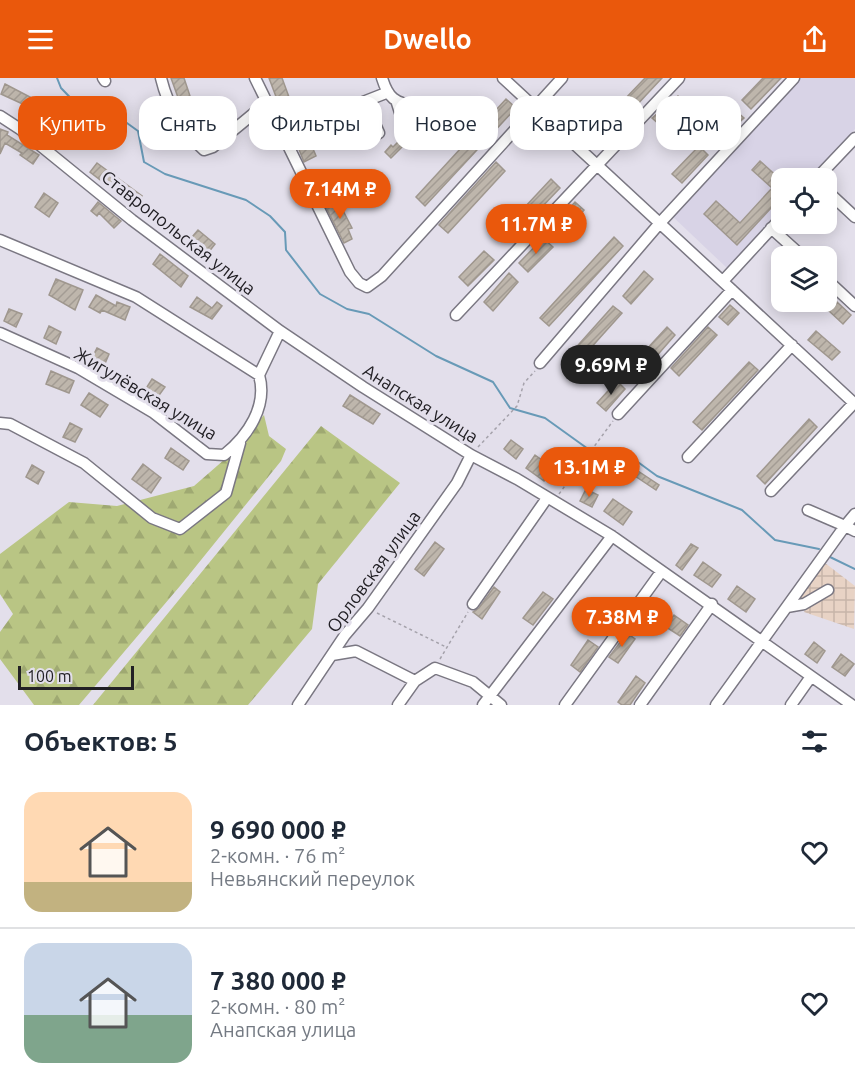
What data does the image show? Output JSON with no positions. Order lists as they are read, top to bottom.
{
  "streets": {
    "street": [
      "Ставропольская улица",
      "Жигулёвская улица",
      "Анапская улица",
      "Орловская улица"
    ]
  },
  "crossings": [
    ["Ставропольская улица", "Анапская улица"],
    ["Анапская улица", "Орловская улица"]
  ],
  "scale_bar": "100 m",
  "page": {
    "header": "Dwello",
    "chip": [
      "Купить",
      "Снять",
      "Фильтры",
      "Новое",
      "Квартира",
      "Дом"
    ],
    "price": [
      "7.14M ₽",
      "11.7M ₽",
      "9.69M ₽",
      "13.1M ₽",
      "7.38M ₽"
    ],
    "scale": "100 m",
    "heading": "Объектов: 5",
    "list": [
      {
        "name": "9 690 000 ₽",
        "note": "2-комн. · 76 m² · Невьянский переулок"
      },
      {
        "name": "7 380 000 ₽",
        "note": "2-комн. · 80 m² · Анапская улица"
      }
    ]
  }
}
